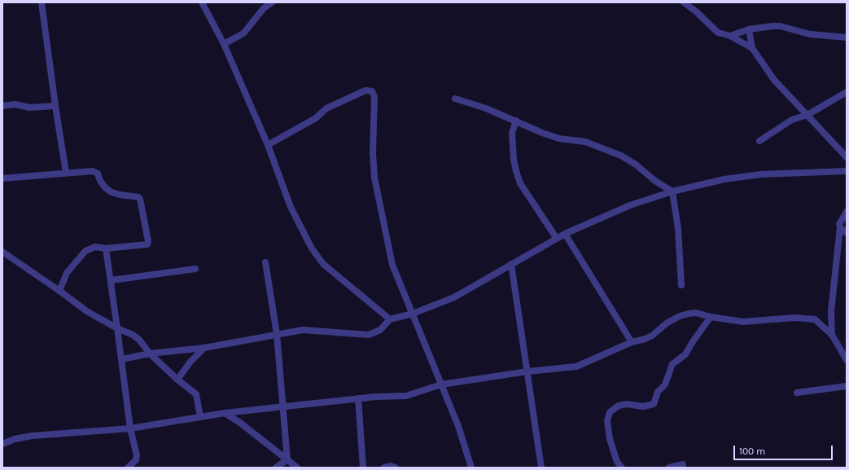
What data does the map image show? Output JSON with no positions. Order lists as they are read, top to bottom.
{
  "scale_bar": "100 m"
}
